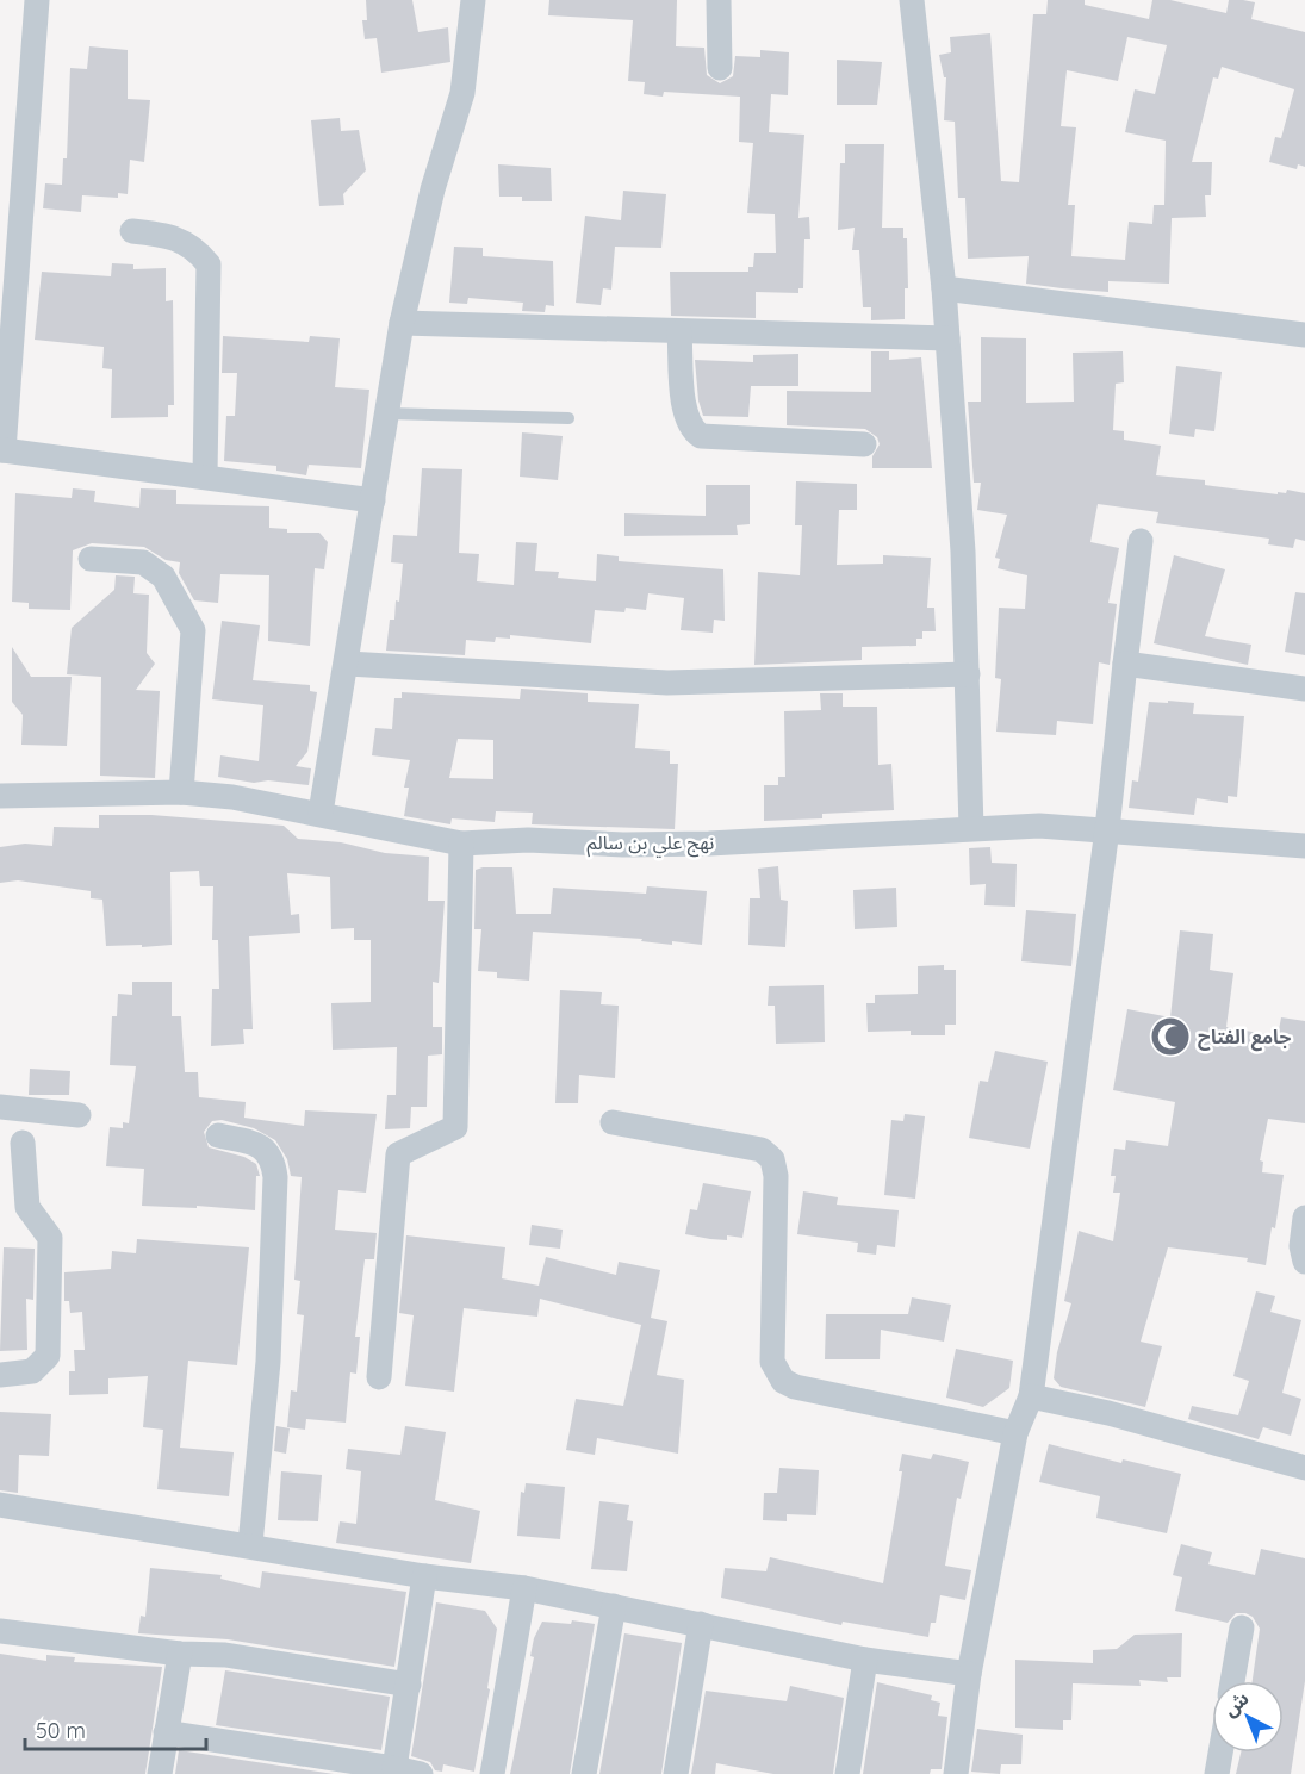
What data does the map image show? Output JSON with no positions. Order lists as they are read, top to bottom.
{
  "streets": {
    "street": ["نهج علي بن سالم"]
  },
  "places": {
    "mosque": ["جامع الفتاح"]
  },
  "scale_bar": "50 m",
  "north": "top left"
}
